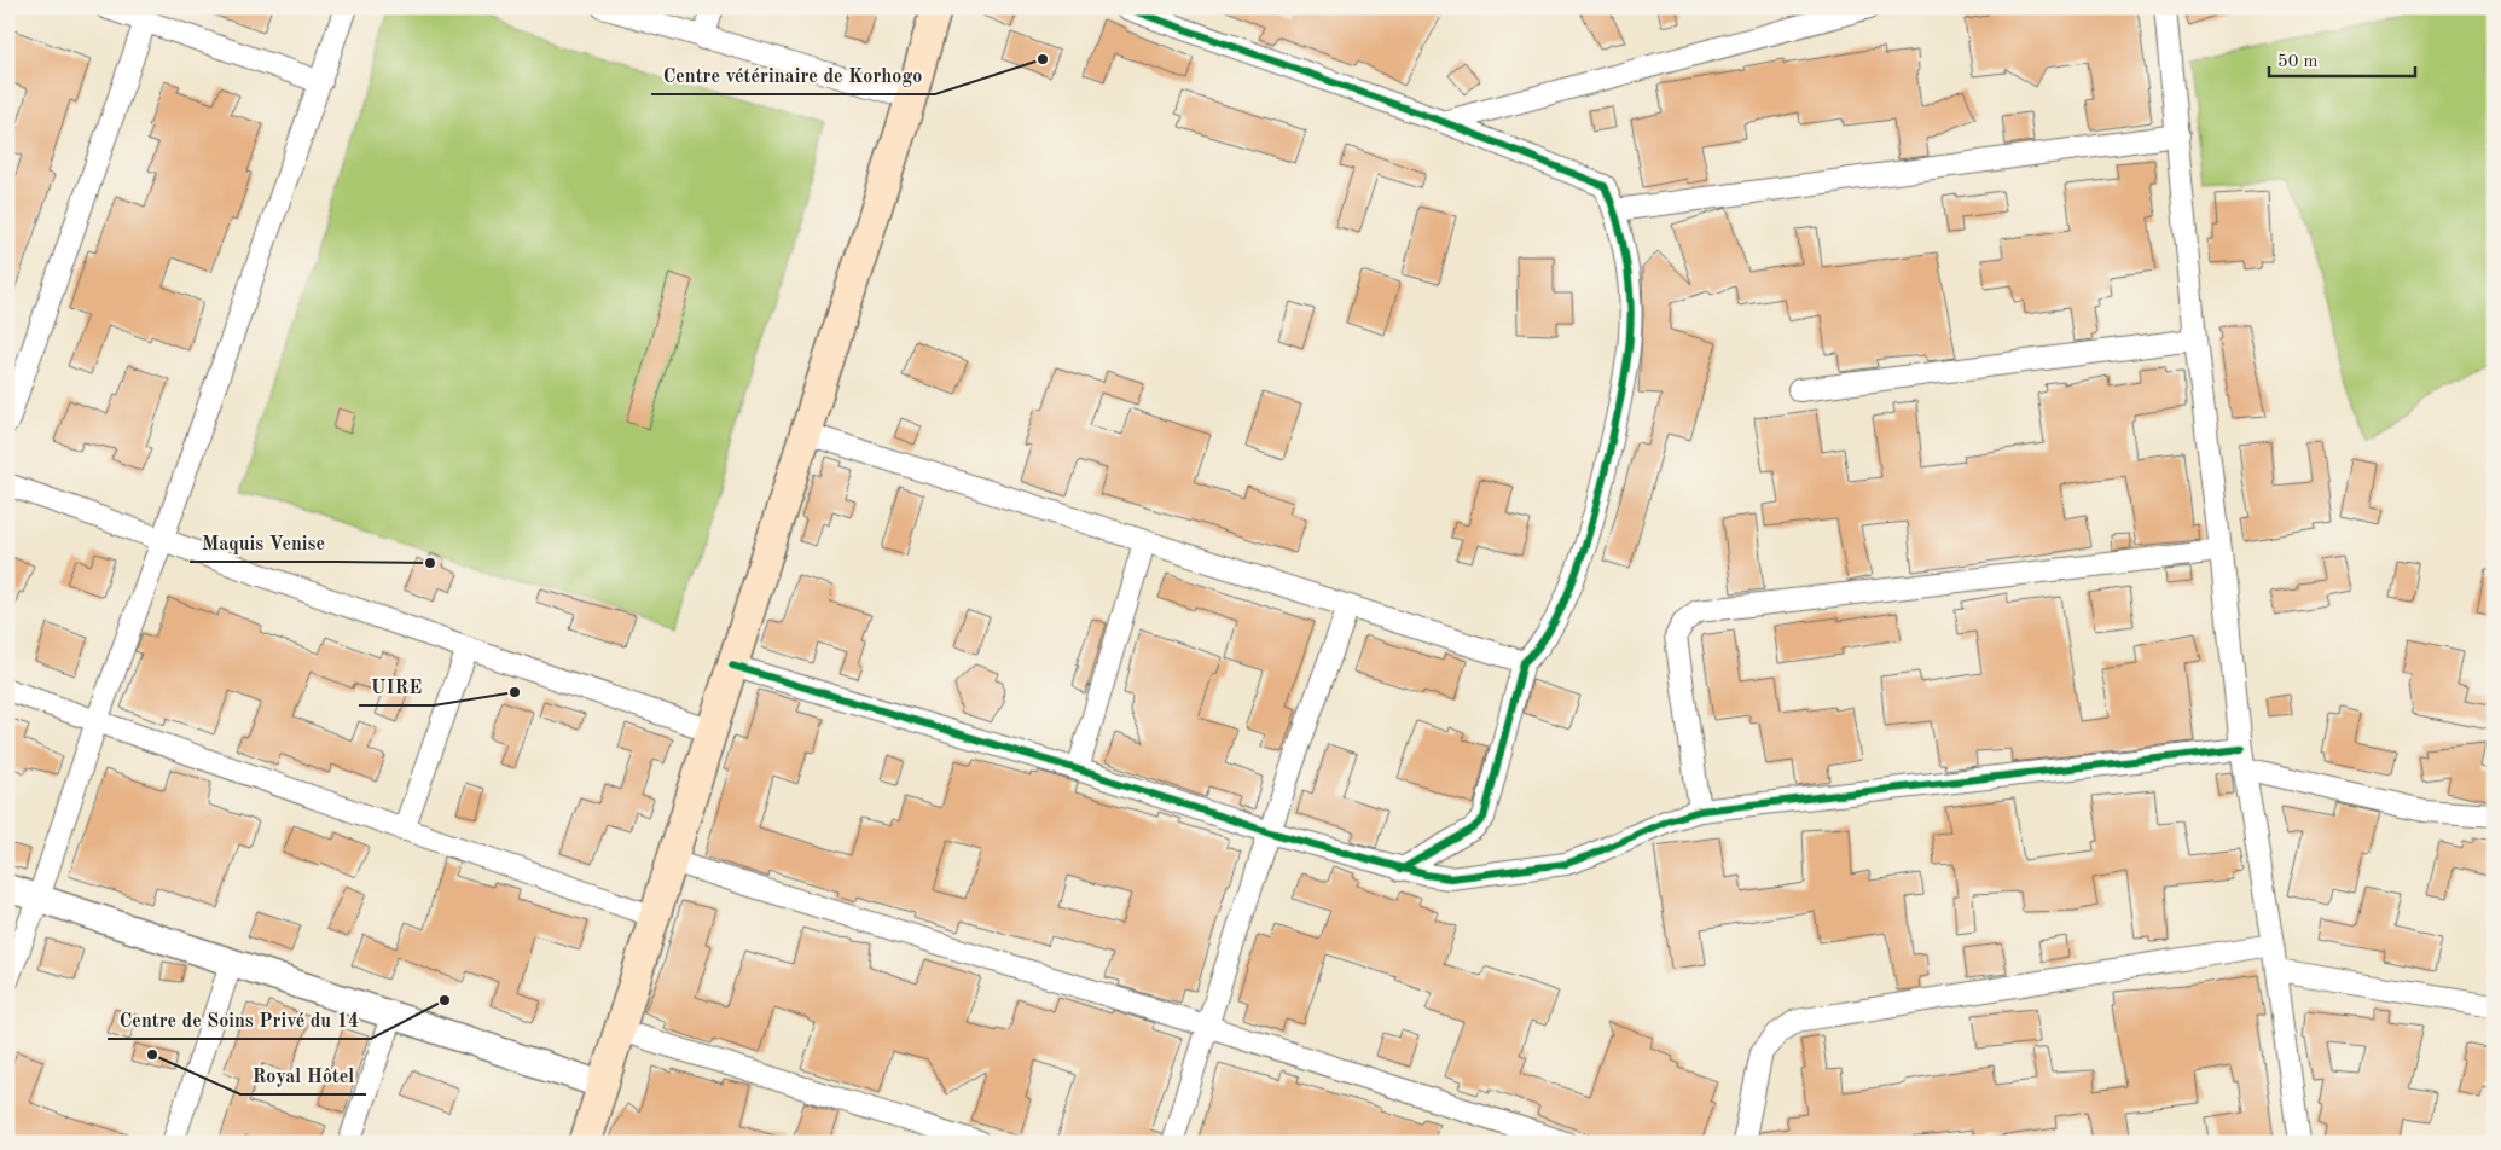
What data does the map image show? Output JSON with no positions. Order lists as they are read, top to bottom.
{
  "places": [
    "Centre vétérinaire de Korhogo",
    "Maquis Venise",
    "UIRE",
    "Centre de Soins Privé du 14",
    "Royal Hôtel"
  ],
  "scale_bar": "50 m"
}
